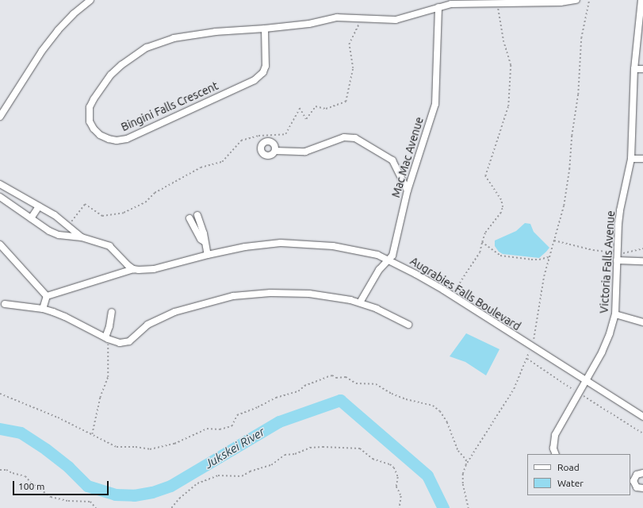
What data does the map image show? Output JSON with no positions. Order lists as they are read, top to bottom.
{
  "streets": {
    "street": [
      "Bingini Falls Crescent",
      "Mac Mac Avenue",
      "Victoria Falls Avenue",
      "Augrabies Falls Boulevard"
    ]
  },
  "crossings": [
    ["Bingini Falls Crescent", "Mac Mac Avenue"],
    ["Mac Mac Avenue", "Augrabies Falls Boulevard"],
    ["Victoria Falls Avenue", "Augrabies Falls Boulevard"]
  ],
  "water": ["Jukskei River"],
  "legend": ["Road", "Water"],
  "scale_bar": "100 m"
}
